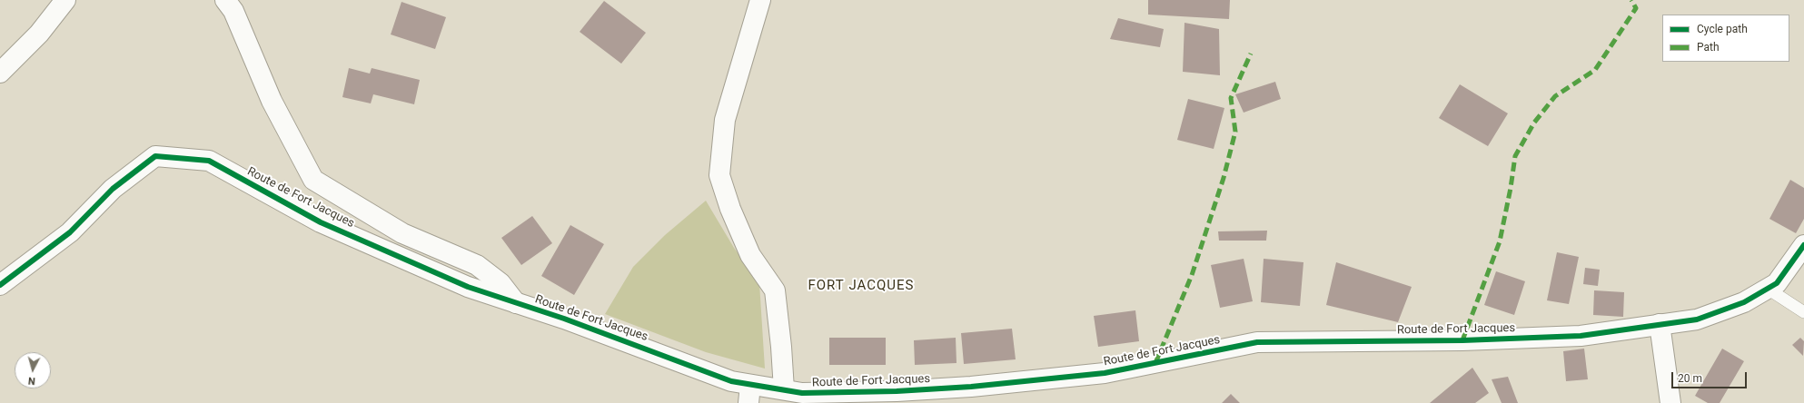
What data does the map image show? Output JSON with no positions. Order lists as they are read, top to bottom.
{
  "streets": {
    "street": ["Route de Fort Jacques"]
  },
  "districts": ["FORT JACQUES"],
  "legend": ["Cycle path", "Path"],
  "scale_bar": "20 m",
  "north": "bottom"
}
